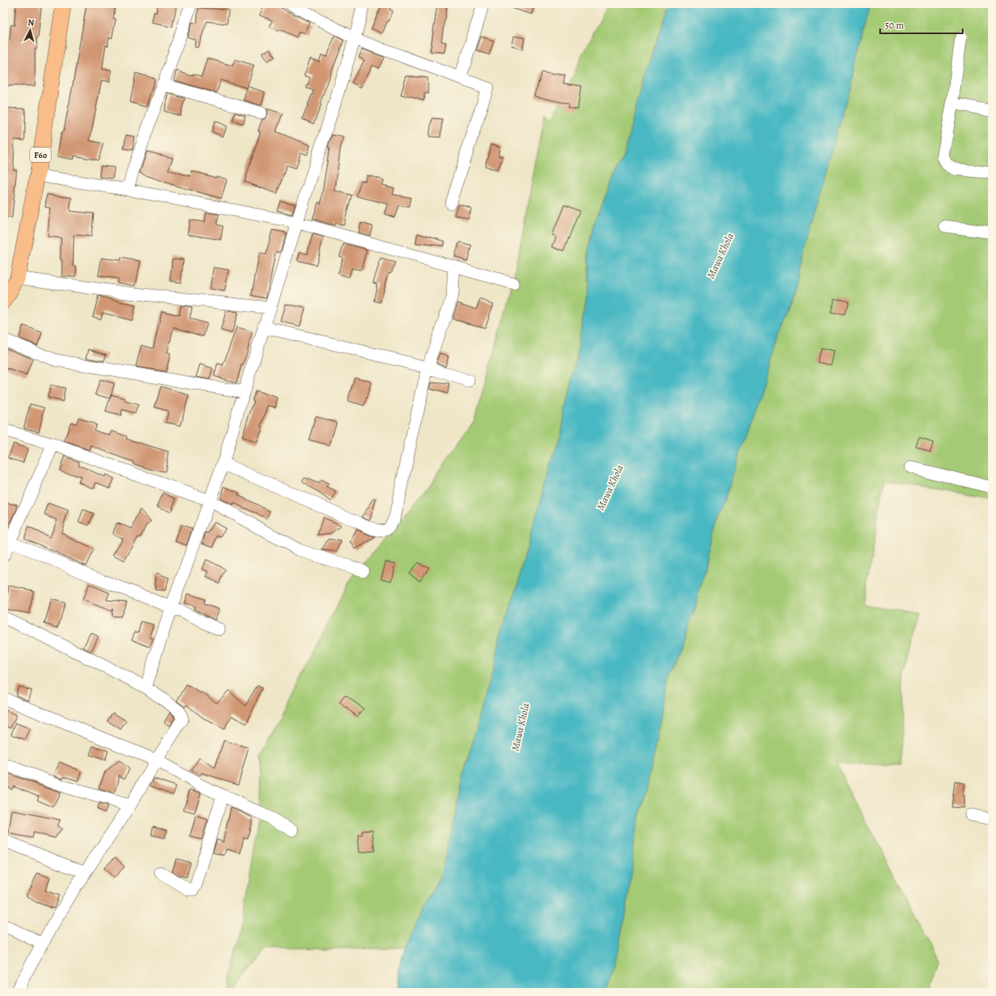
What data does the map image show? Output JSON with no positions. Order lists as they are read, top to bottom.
{
  "streets": {
    "main road": ["F60"]
  },
  "water": ["Mawa Khola"],
  "scale_bar": "50 m",
  "north": "top"
}
